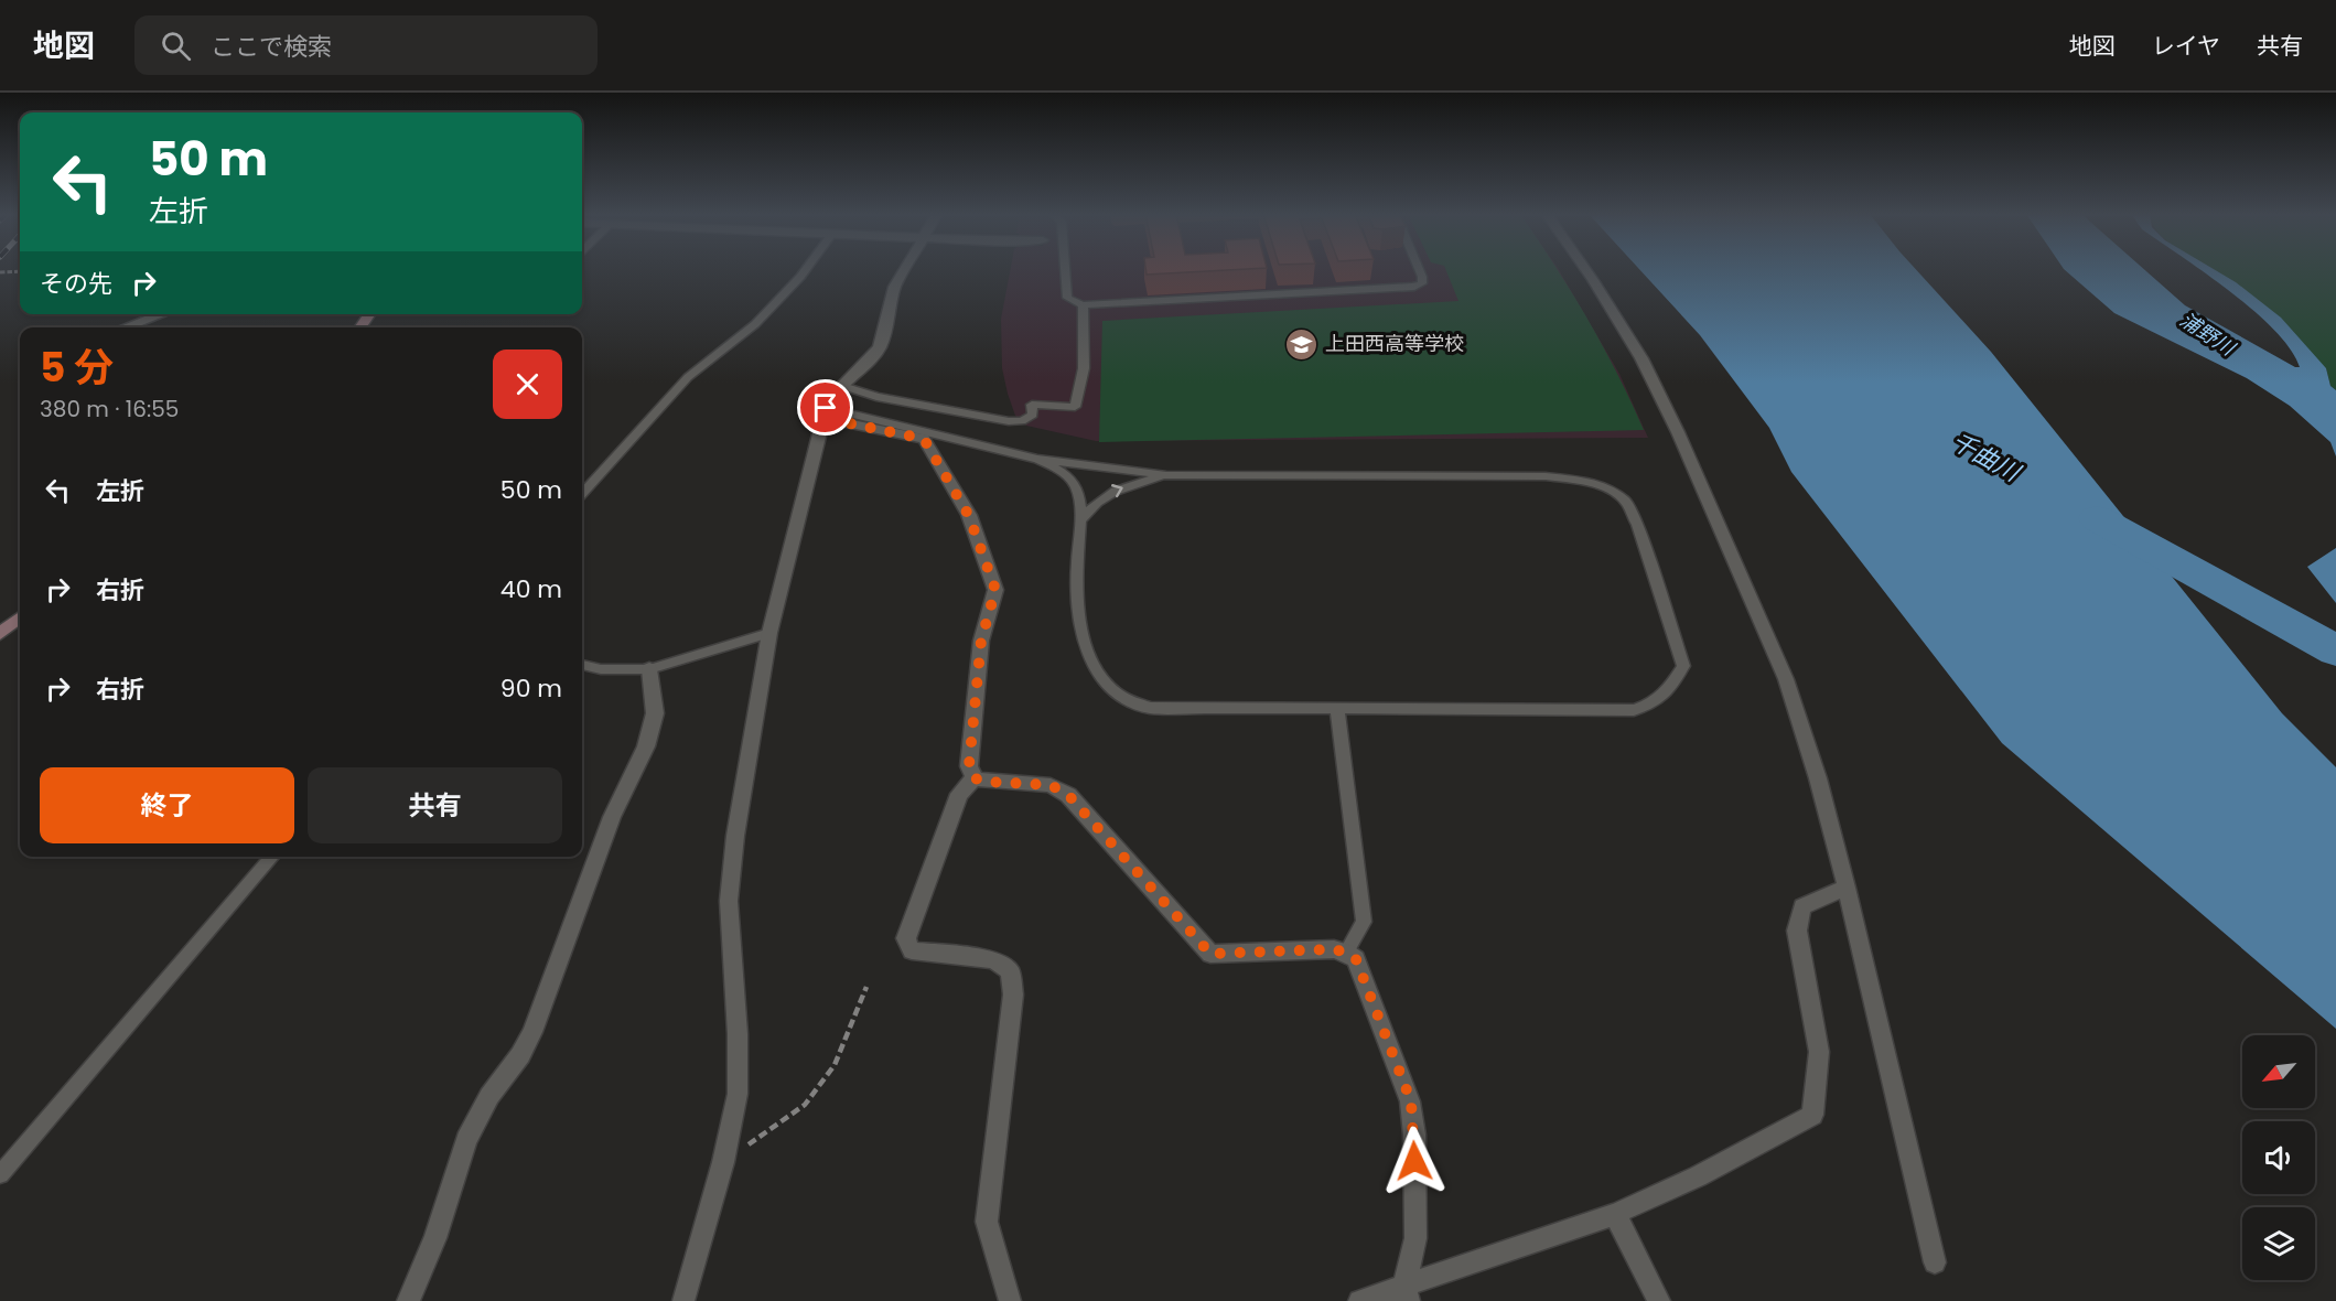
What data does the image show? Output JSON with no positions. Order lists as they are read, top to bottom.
{
  "water": ["浦野川", "千曲川"],
  "places": {
    "school or university": ["上田西高等学校"]
  },
  "north": "bottom left",
  "page": {
    "header": "地図",
    "search": "ここで検索",
    "nav": ["地図", "レイヤ", "共有"],
    "turn": ["50 m", "左折"],
    "then": "その先",
    "heading": ["5 分", "380 m · 16:55"],
    "list": [
      {
        "name": "左折",
        "value": "50 m"
      },
      {
        "name": "右折",
        "value": "40 m"
      },
      {
        "name": "右折",
        "value": "90 m"
      }
    ],
    "buttons": ["終了", "共有"]
  }
}
